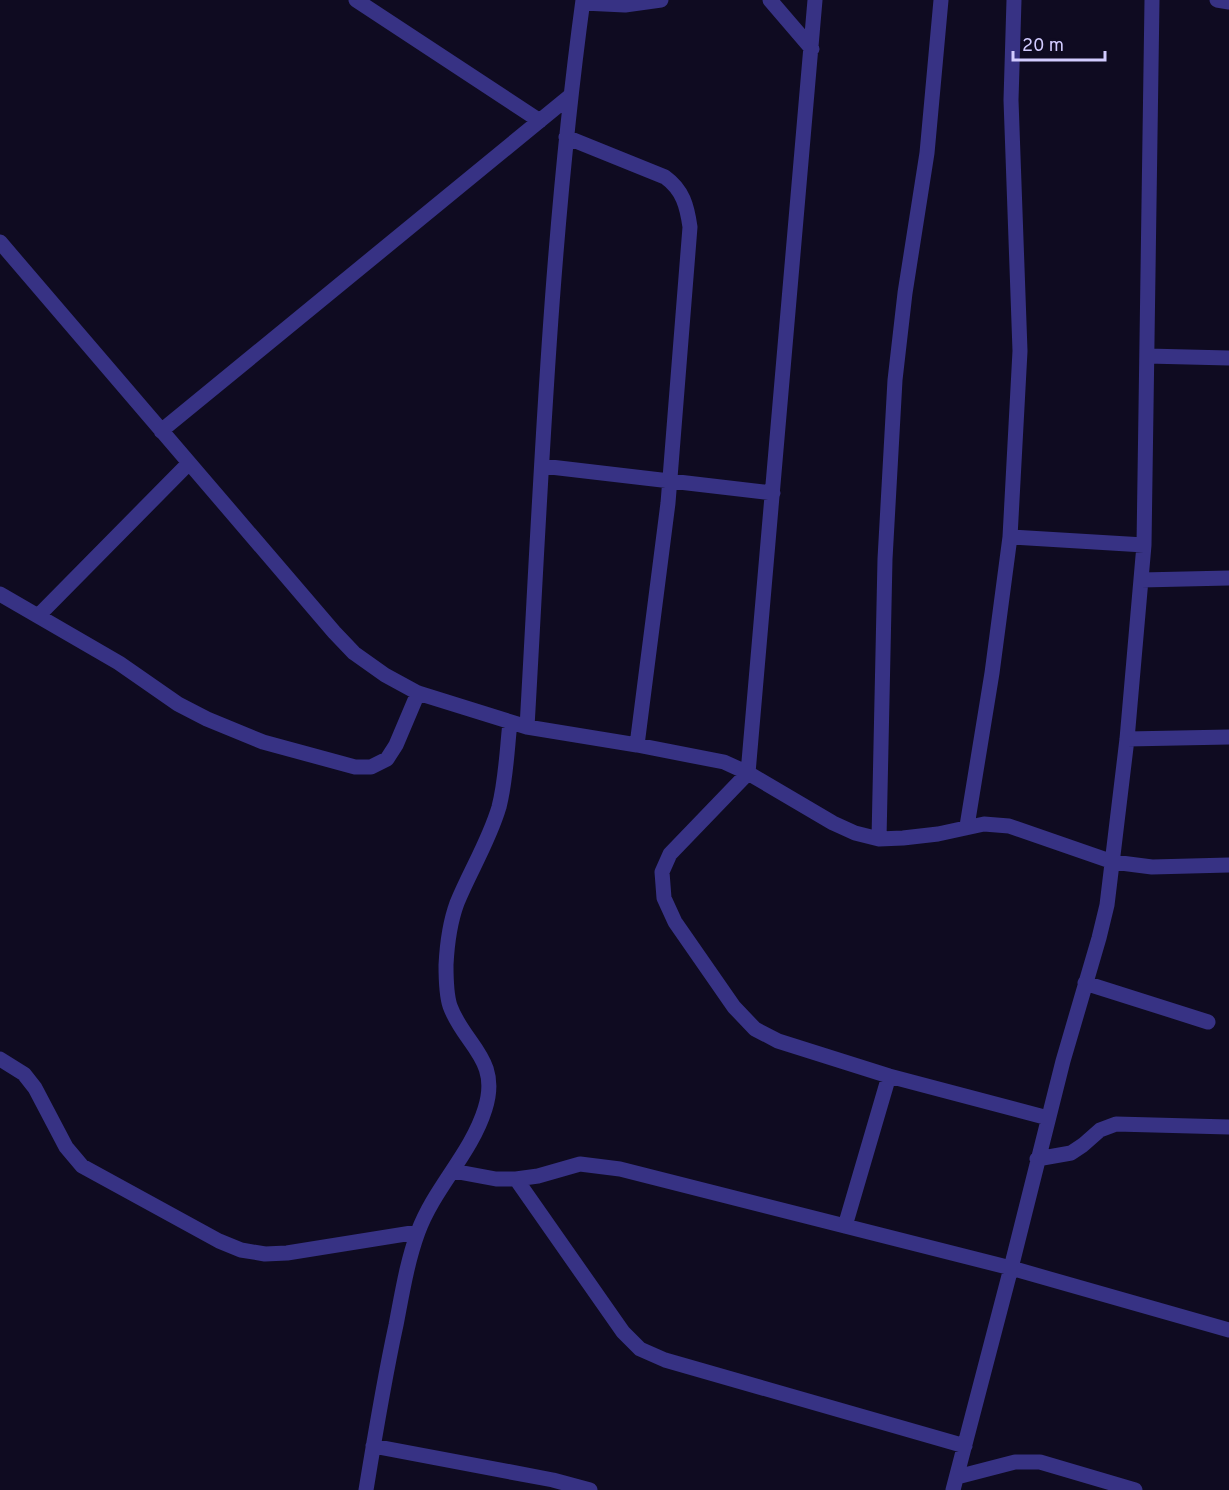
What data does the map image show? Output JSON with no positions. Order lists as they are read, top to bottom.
{
  "scale_bar": "20 m"
}
